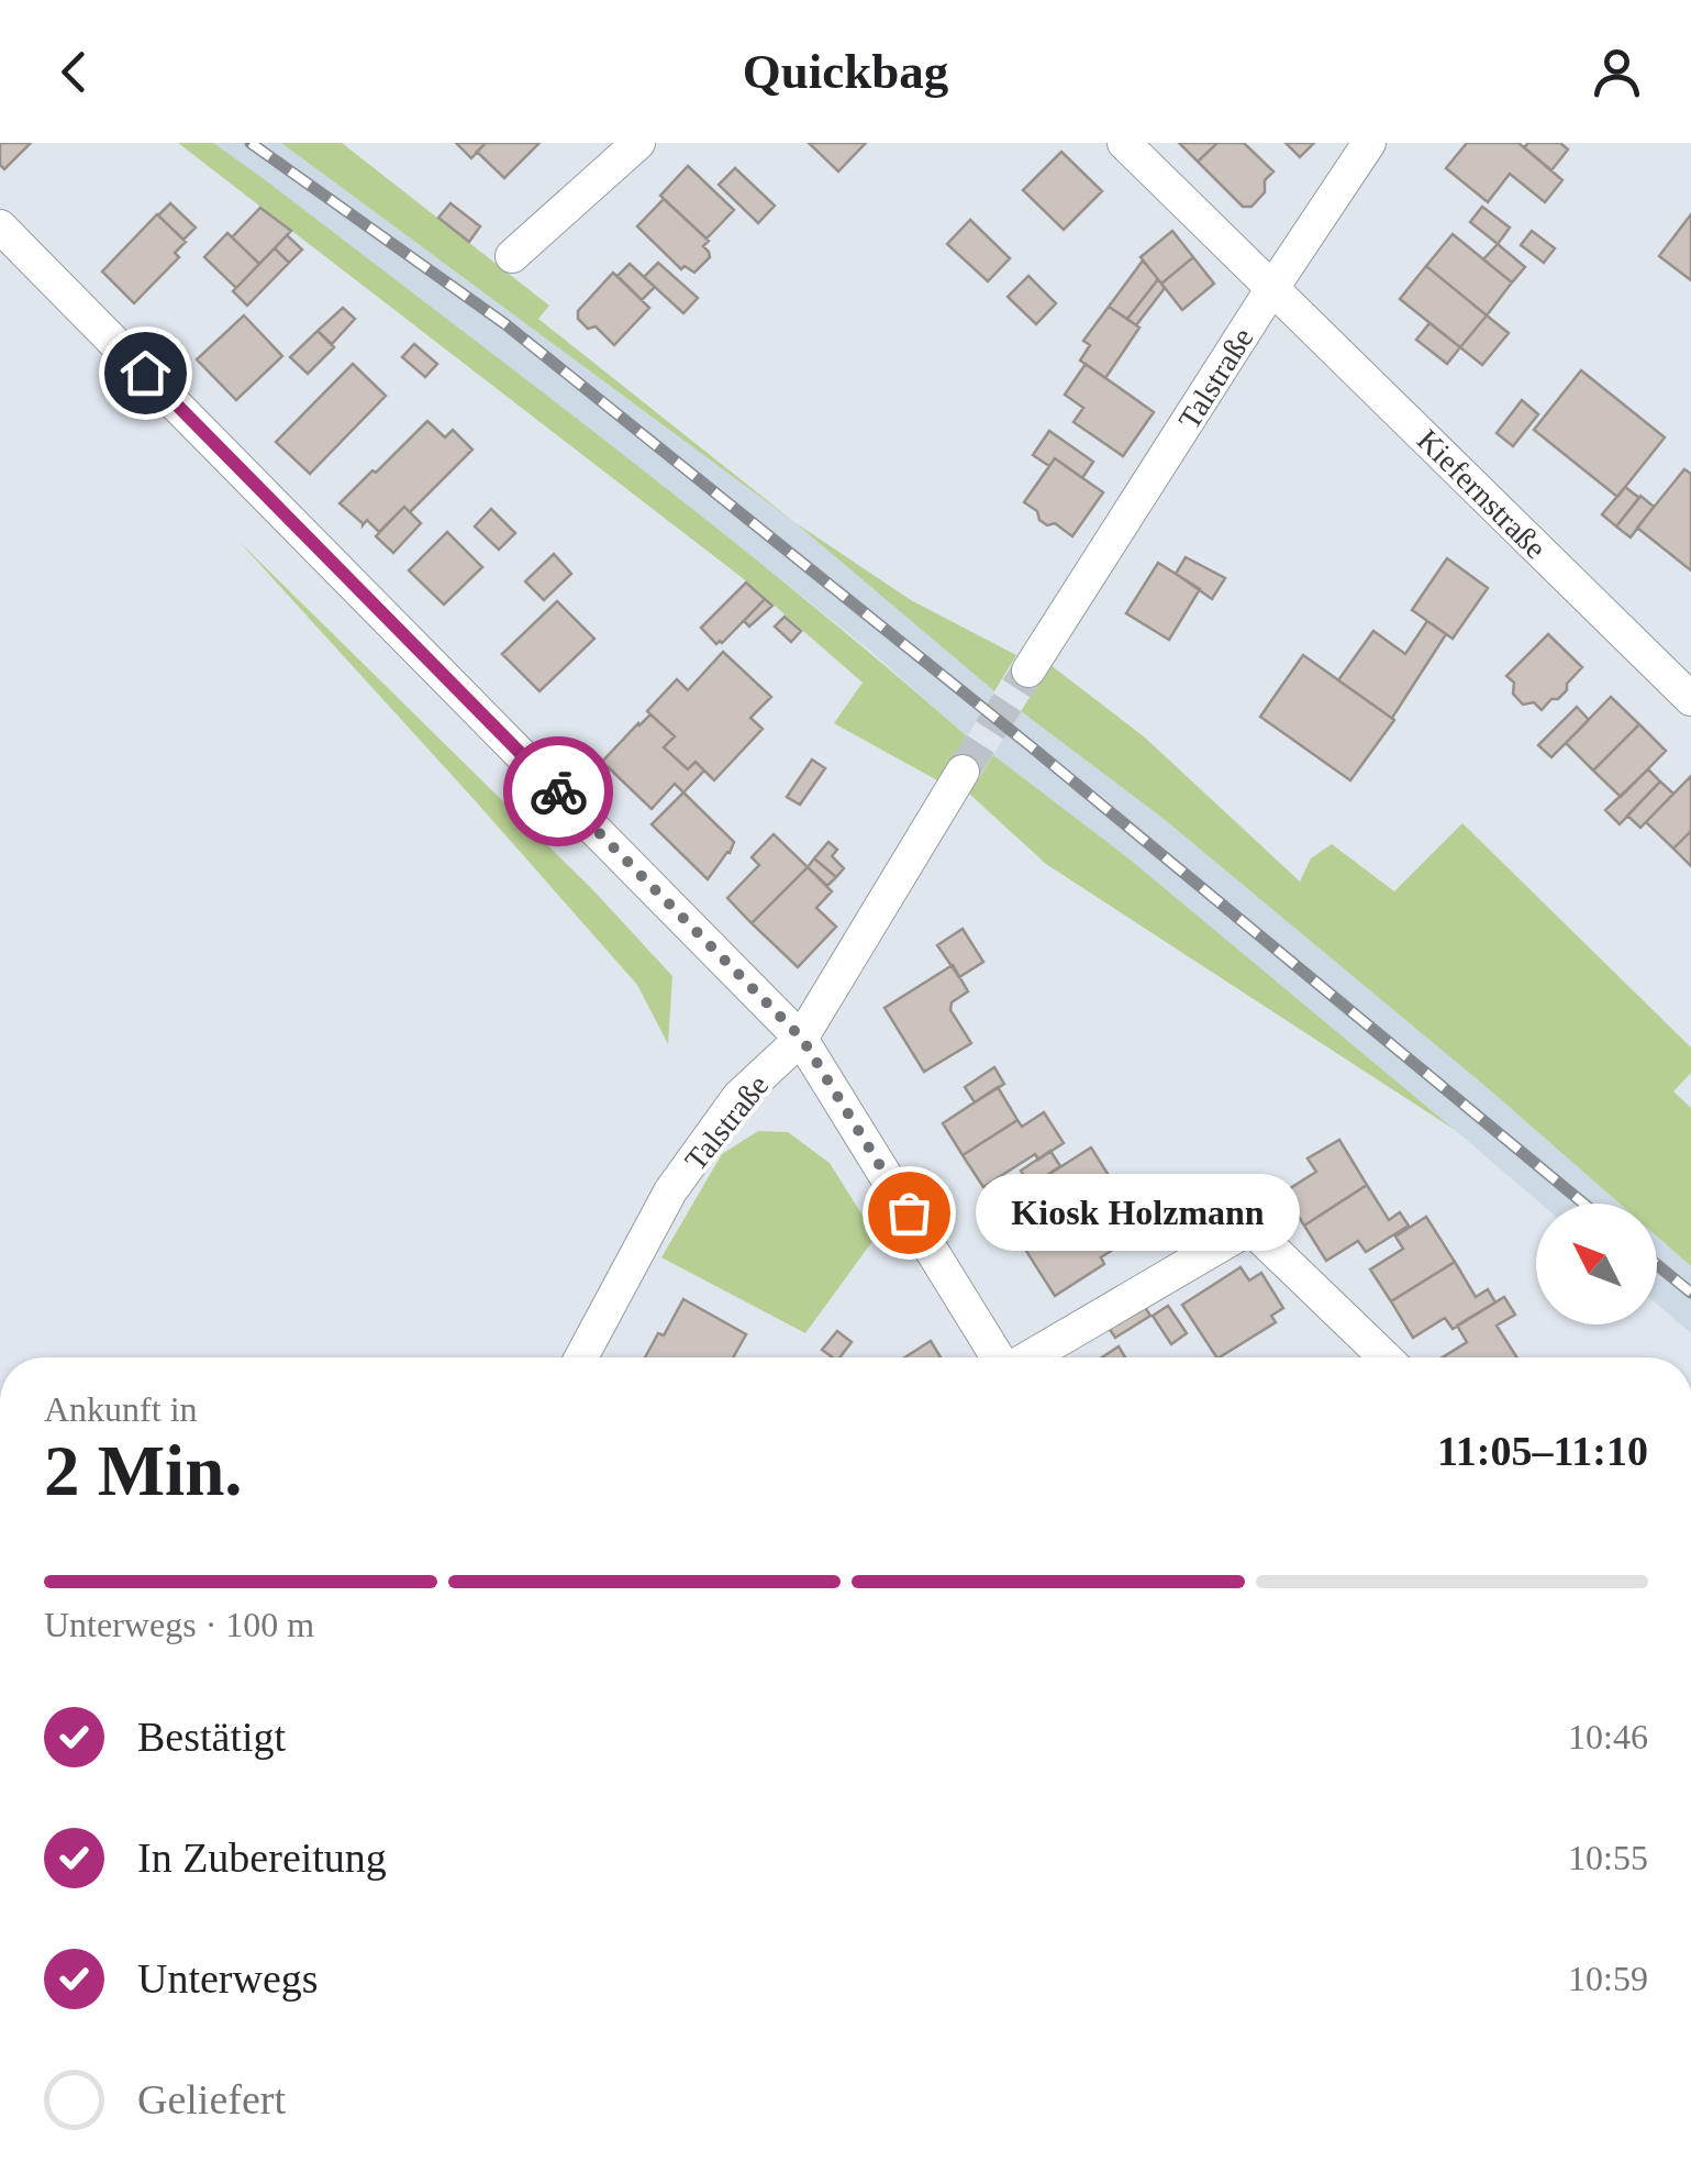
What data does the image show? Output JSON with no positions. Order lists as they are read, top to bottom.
{
  "streets": {
    "street": ["Talstraße", "Kiefernstraße"]
  },
  "crossings": [
    ["Talstraße", "Kiefernstraße"]
  ],
  "places": ["Kiosk Holzmann"],
  "north": "top left",
  "page": {
    "header": "Quickbag",
    "bubble": "Kiosk Holzmann",
    "heading": ["2 Min.", "Ankunft in", "11:05–11:10"],
    "bar": "Unterwegs · 100 m",
    "list": [
      ["Bestätigt", "10:46"],
      ["In Zubereitung", "10:55"],
      ["Unterwegs", "10:59"],
      "Geliefert"
    ]
  }
}
